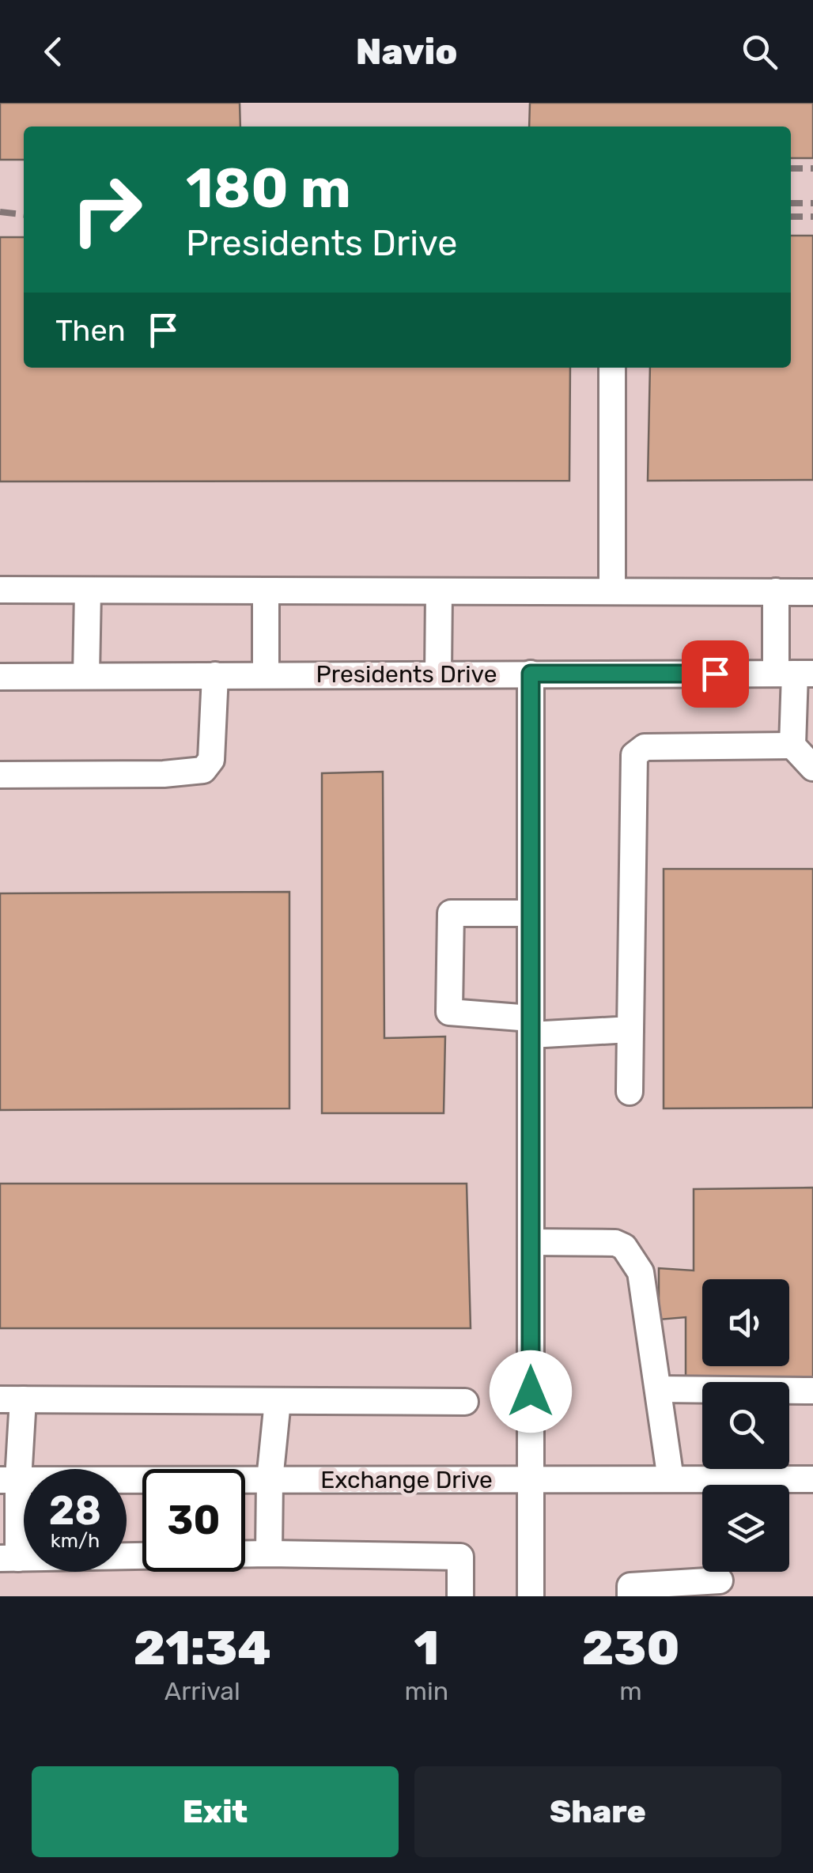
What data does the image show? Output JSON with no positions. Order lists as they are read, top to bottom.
{
  "streets": {
    "street": ["Presidents Drive", "Exchange Drive"]
  },
  "page": {
    "header": "Navio",
    "turn": ["180 m", "Presidents Drive"],
    "then": "Then",
    "speed": "28 km/h",
    "limit": "30",
    "eta": [
      "21:34",
      "Arrival",
      "1",
      "min",
      "230",
      "m"
    ],
    "buttons": ["Exit", "Share"]
  }
}
